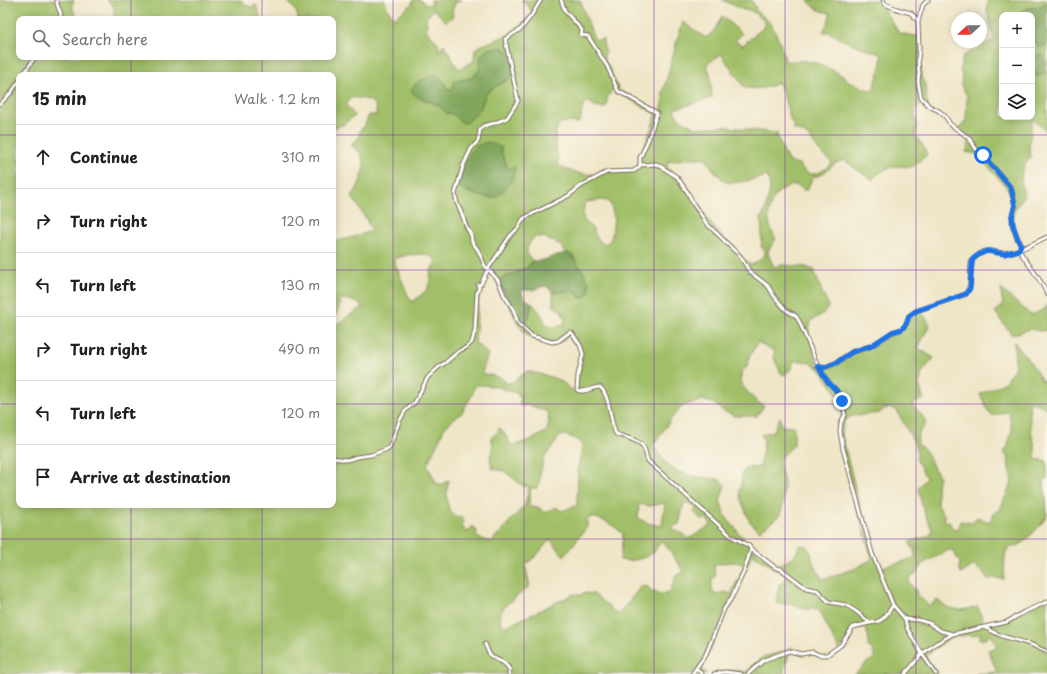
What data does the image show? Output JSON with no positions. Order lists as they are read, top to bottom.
{
  "north": "left",
  "page": {
    "map_buttons": ["+", "−"],
    "search": "Search here",
    "heading": ["15 min", "Walk · 1.2 km"],
    "list": [
      ["Continue", "310 m"],
      ["Turn right", "120 m"],
      ["Turn left", "130 m"],
      ["Turn right", "490 m"],
      ["Turn left", "120 m"],
      "Arrive at destination"
    ]
  }
}
